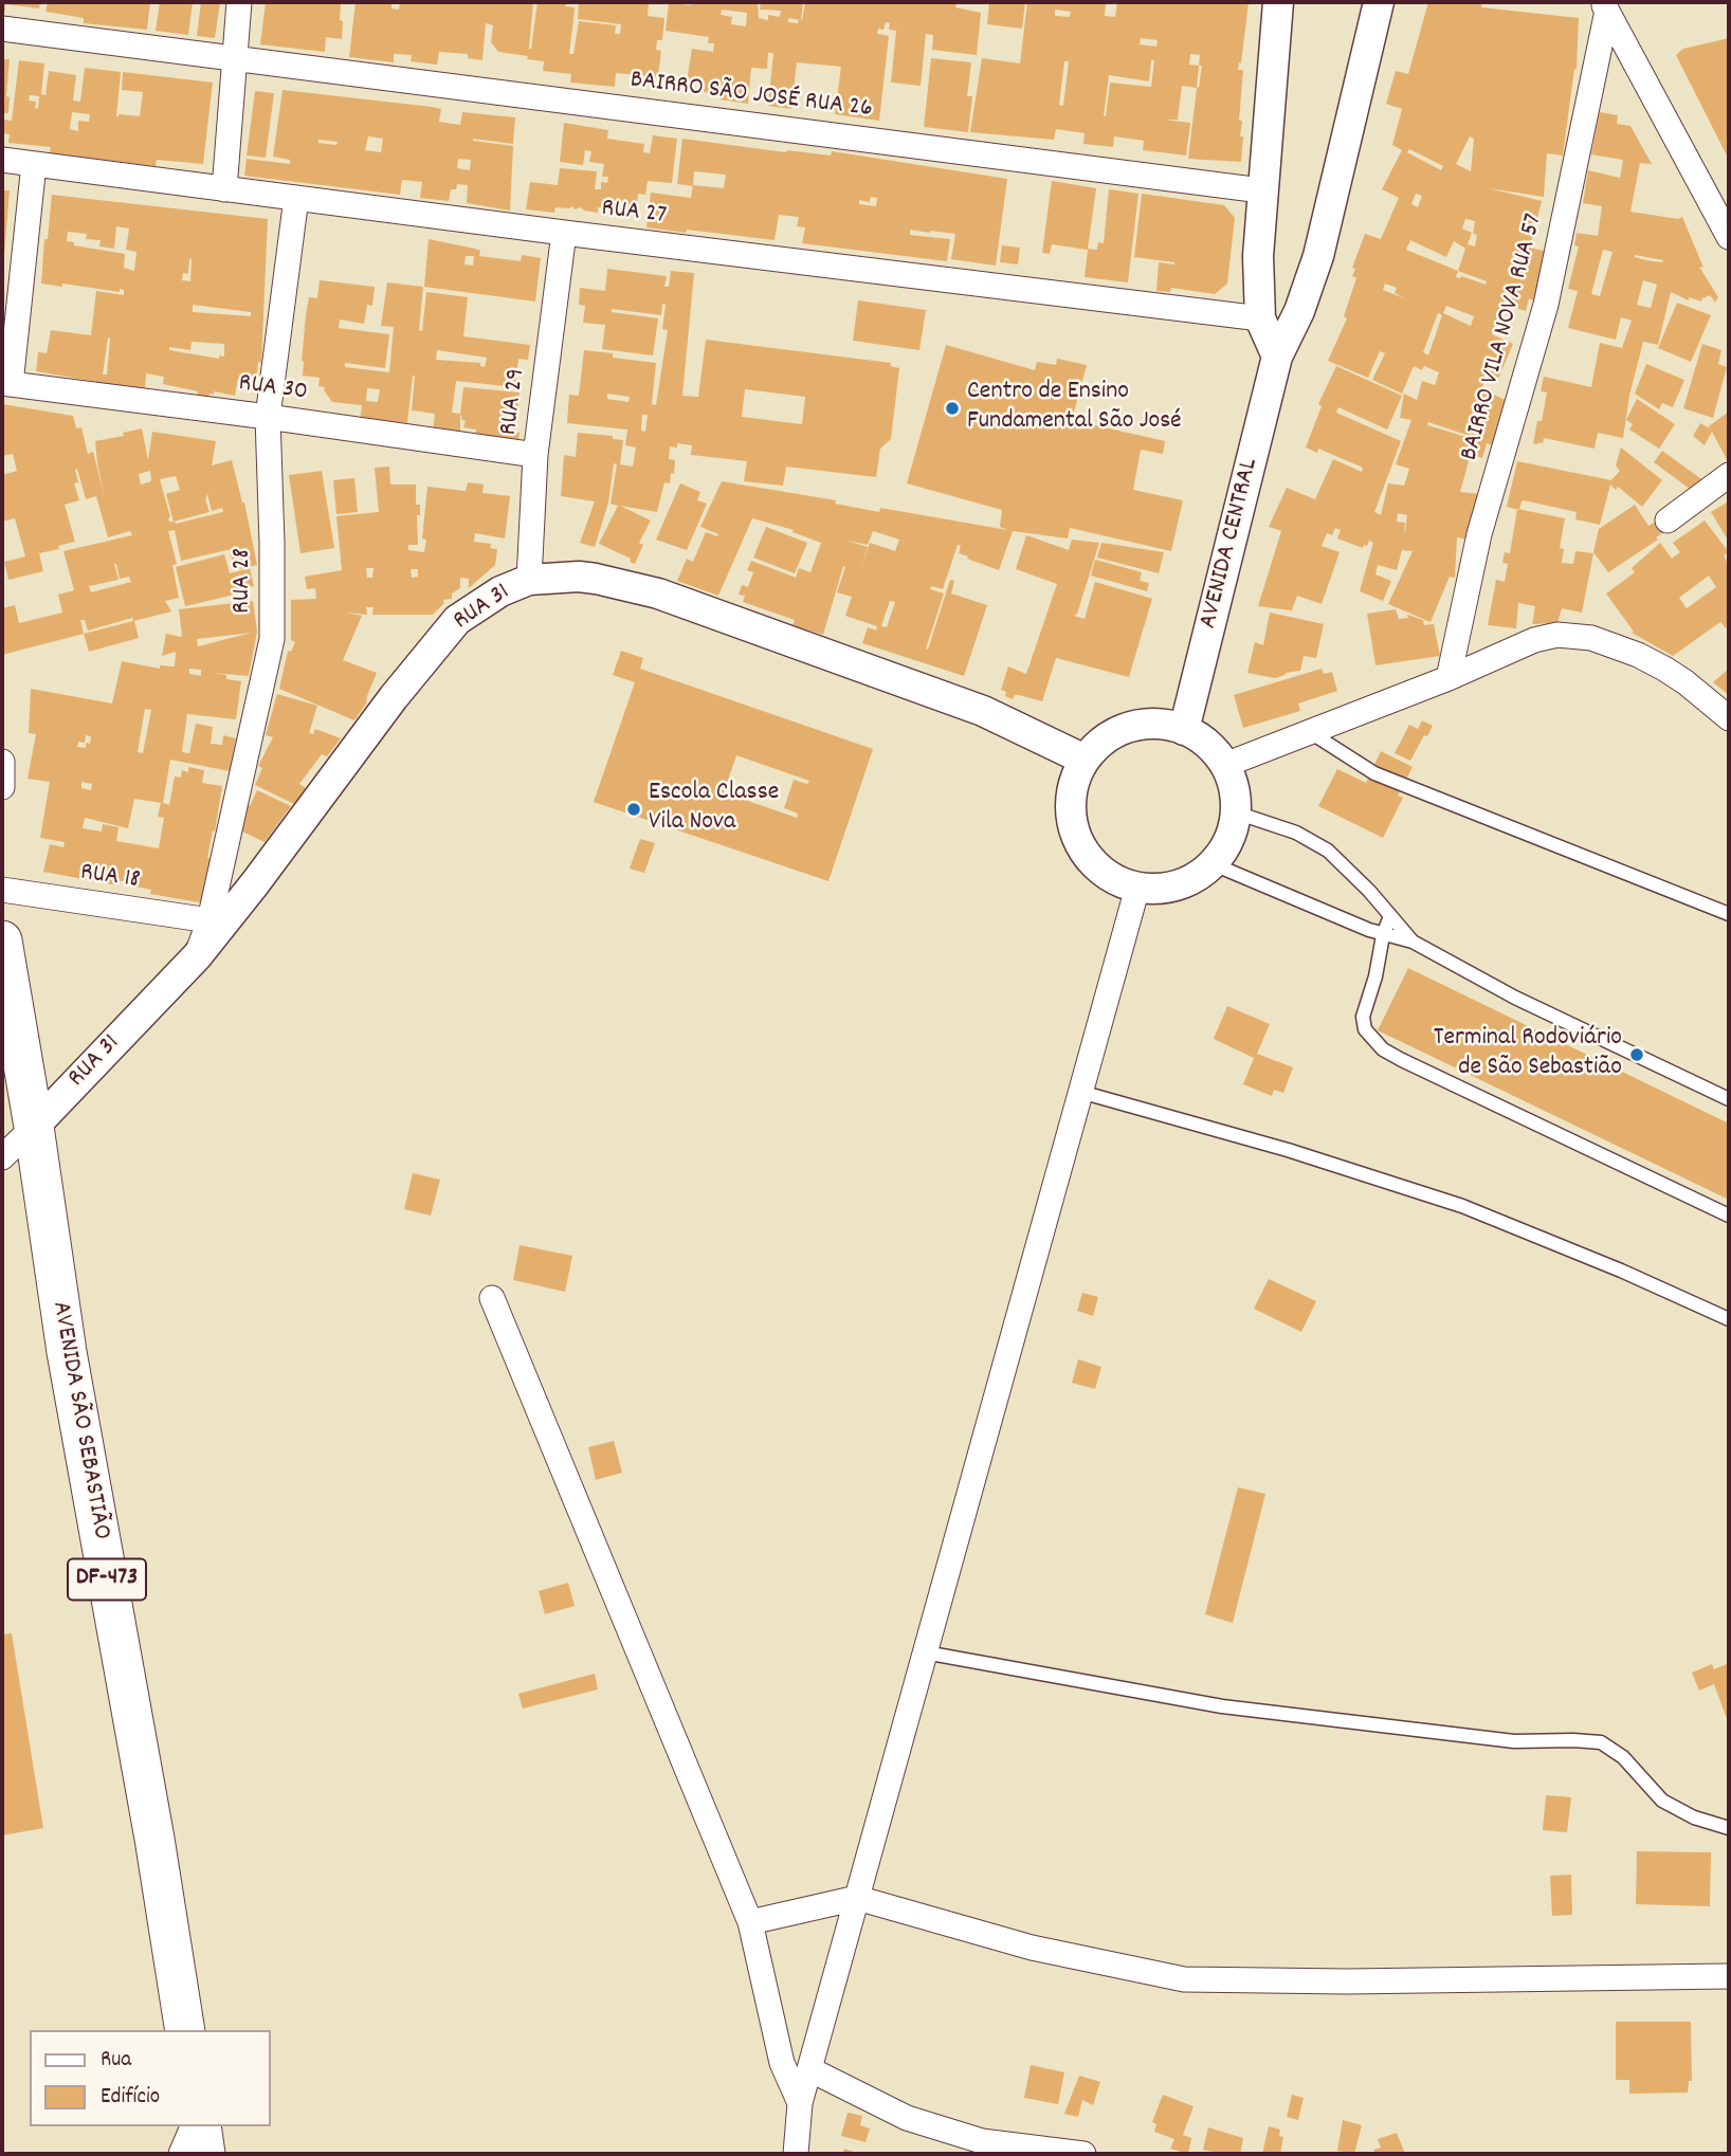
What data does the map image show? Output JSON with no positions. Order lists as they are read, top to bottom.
{
  "streets": {
    "main road": ["AVENIDA SÃO SEBASTIÃO", "DF-473"],
    "street": [
      "BAIRRO SÃO JOSÉ RUA 26",
      "RUA 27",
      "BAIRRO VILA NOVA RUA 57",
      "RUA 30",
      "RUA 29",
      "AVENIDA CENTRAL",
      "RUA 28",
      "RUA 31",
      "RUA 18"
    ]
  },
  "crossings": [
    ["RUA 27", "RUA 29"],
    ["RUA 27", "RUA 28"],
    ["RUA 30", "RUA 29"],
    ["RUA 30", "RUA 28"],
    ["RUA 29", "RUA 31"],
    ["AVENIDA CENTRAL", "RUA 31"],
    ["RUA 28", "RUA 31"],
    ["RUA 28", "RUA 18"],
    ["RUA 31", "AVENIDA SÃO SEBASTIÃO"]
  ],
  "places": ["Centro de Ensino Fundamental São José", "Escola Classe Vila Nova", "Terminal Rodoviário de São Sebastião"],
  "legend": ["Rua", "Edifício"]
}
